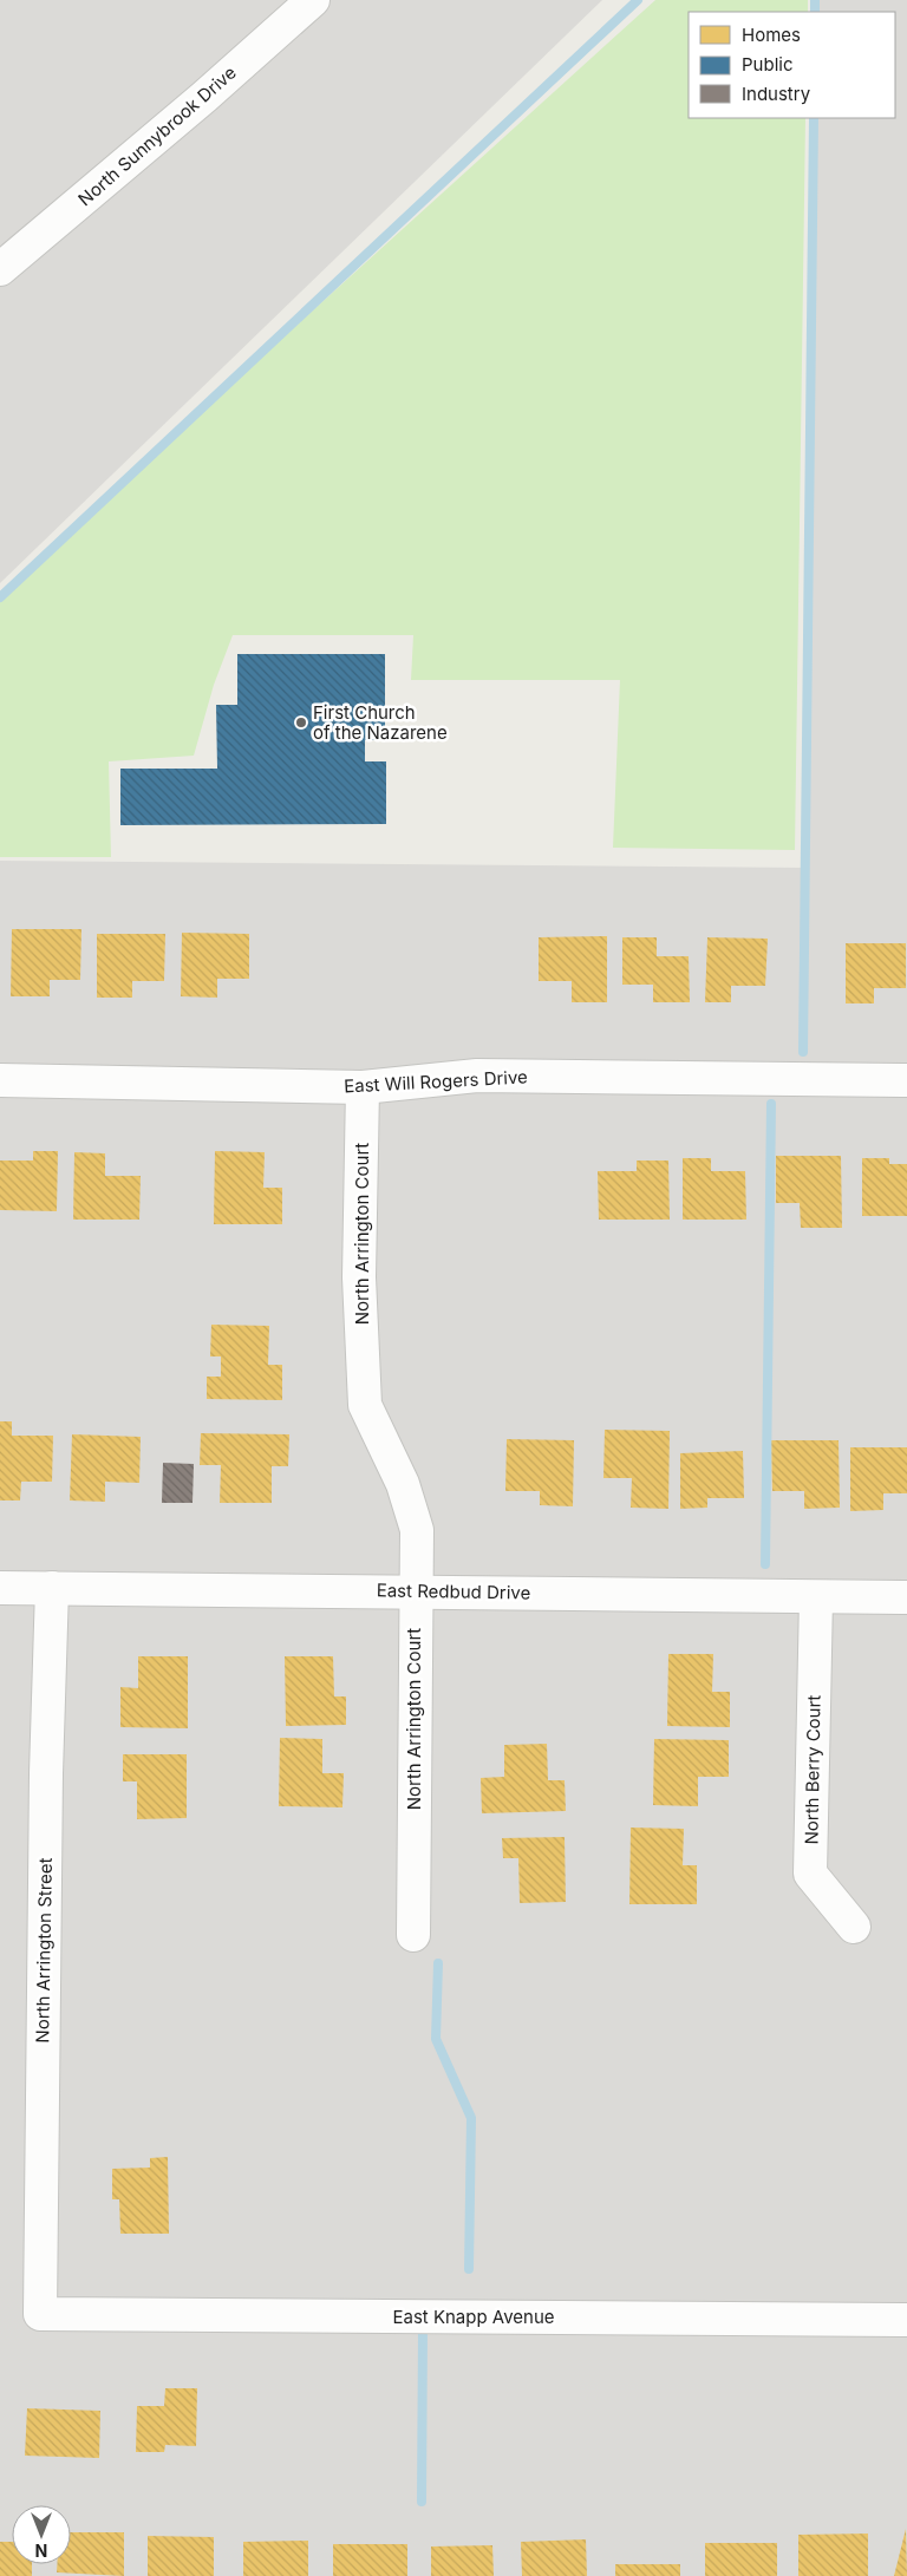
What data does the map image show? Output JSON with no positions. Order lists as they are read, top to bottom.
{
  "streets": {
    "street": [
      "North Sunnybrook Drive",
      "East Will Rogers Drive",
      "North Arrington Court",
      "East Redbud Drive",
      "North Berry Court",
      "North Arrington Street",
      "East Knapp Avenue"
    ]
  },
  "crossings": [
    ["East Will Rogers Drive", "North Arrington Court"],
    ["North Arrington Court", "East Redbud Drive"],
    ["East Redbud Drive", "North Berry Court"],
    ["East Redbud Drive", "North Arrington Street"],
    ["North Arrington Street", "East Knapp Avenue"]
  ],
  "places": ["First Church of the Nazarene"],
  "legend": ["Homes", "Public", "Industry"],
  "north": "bottom"
}
